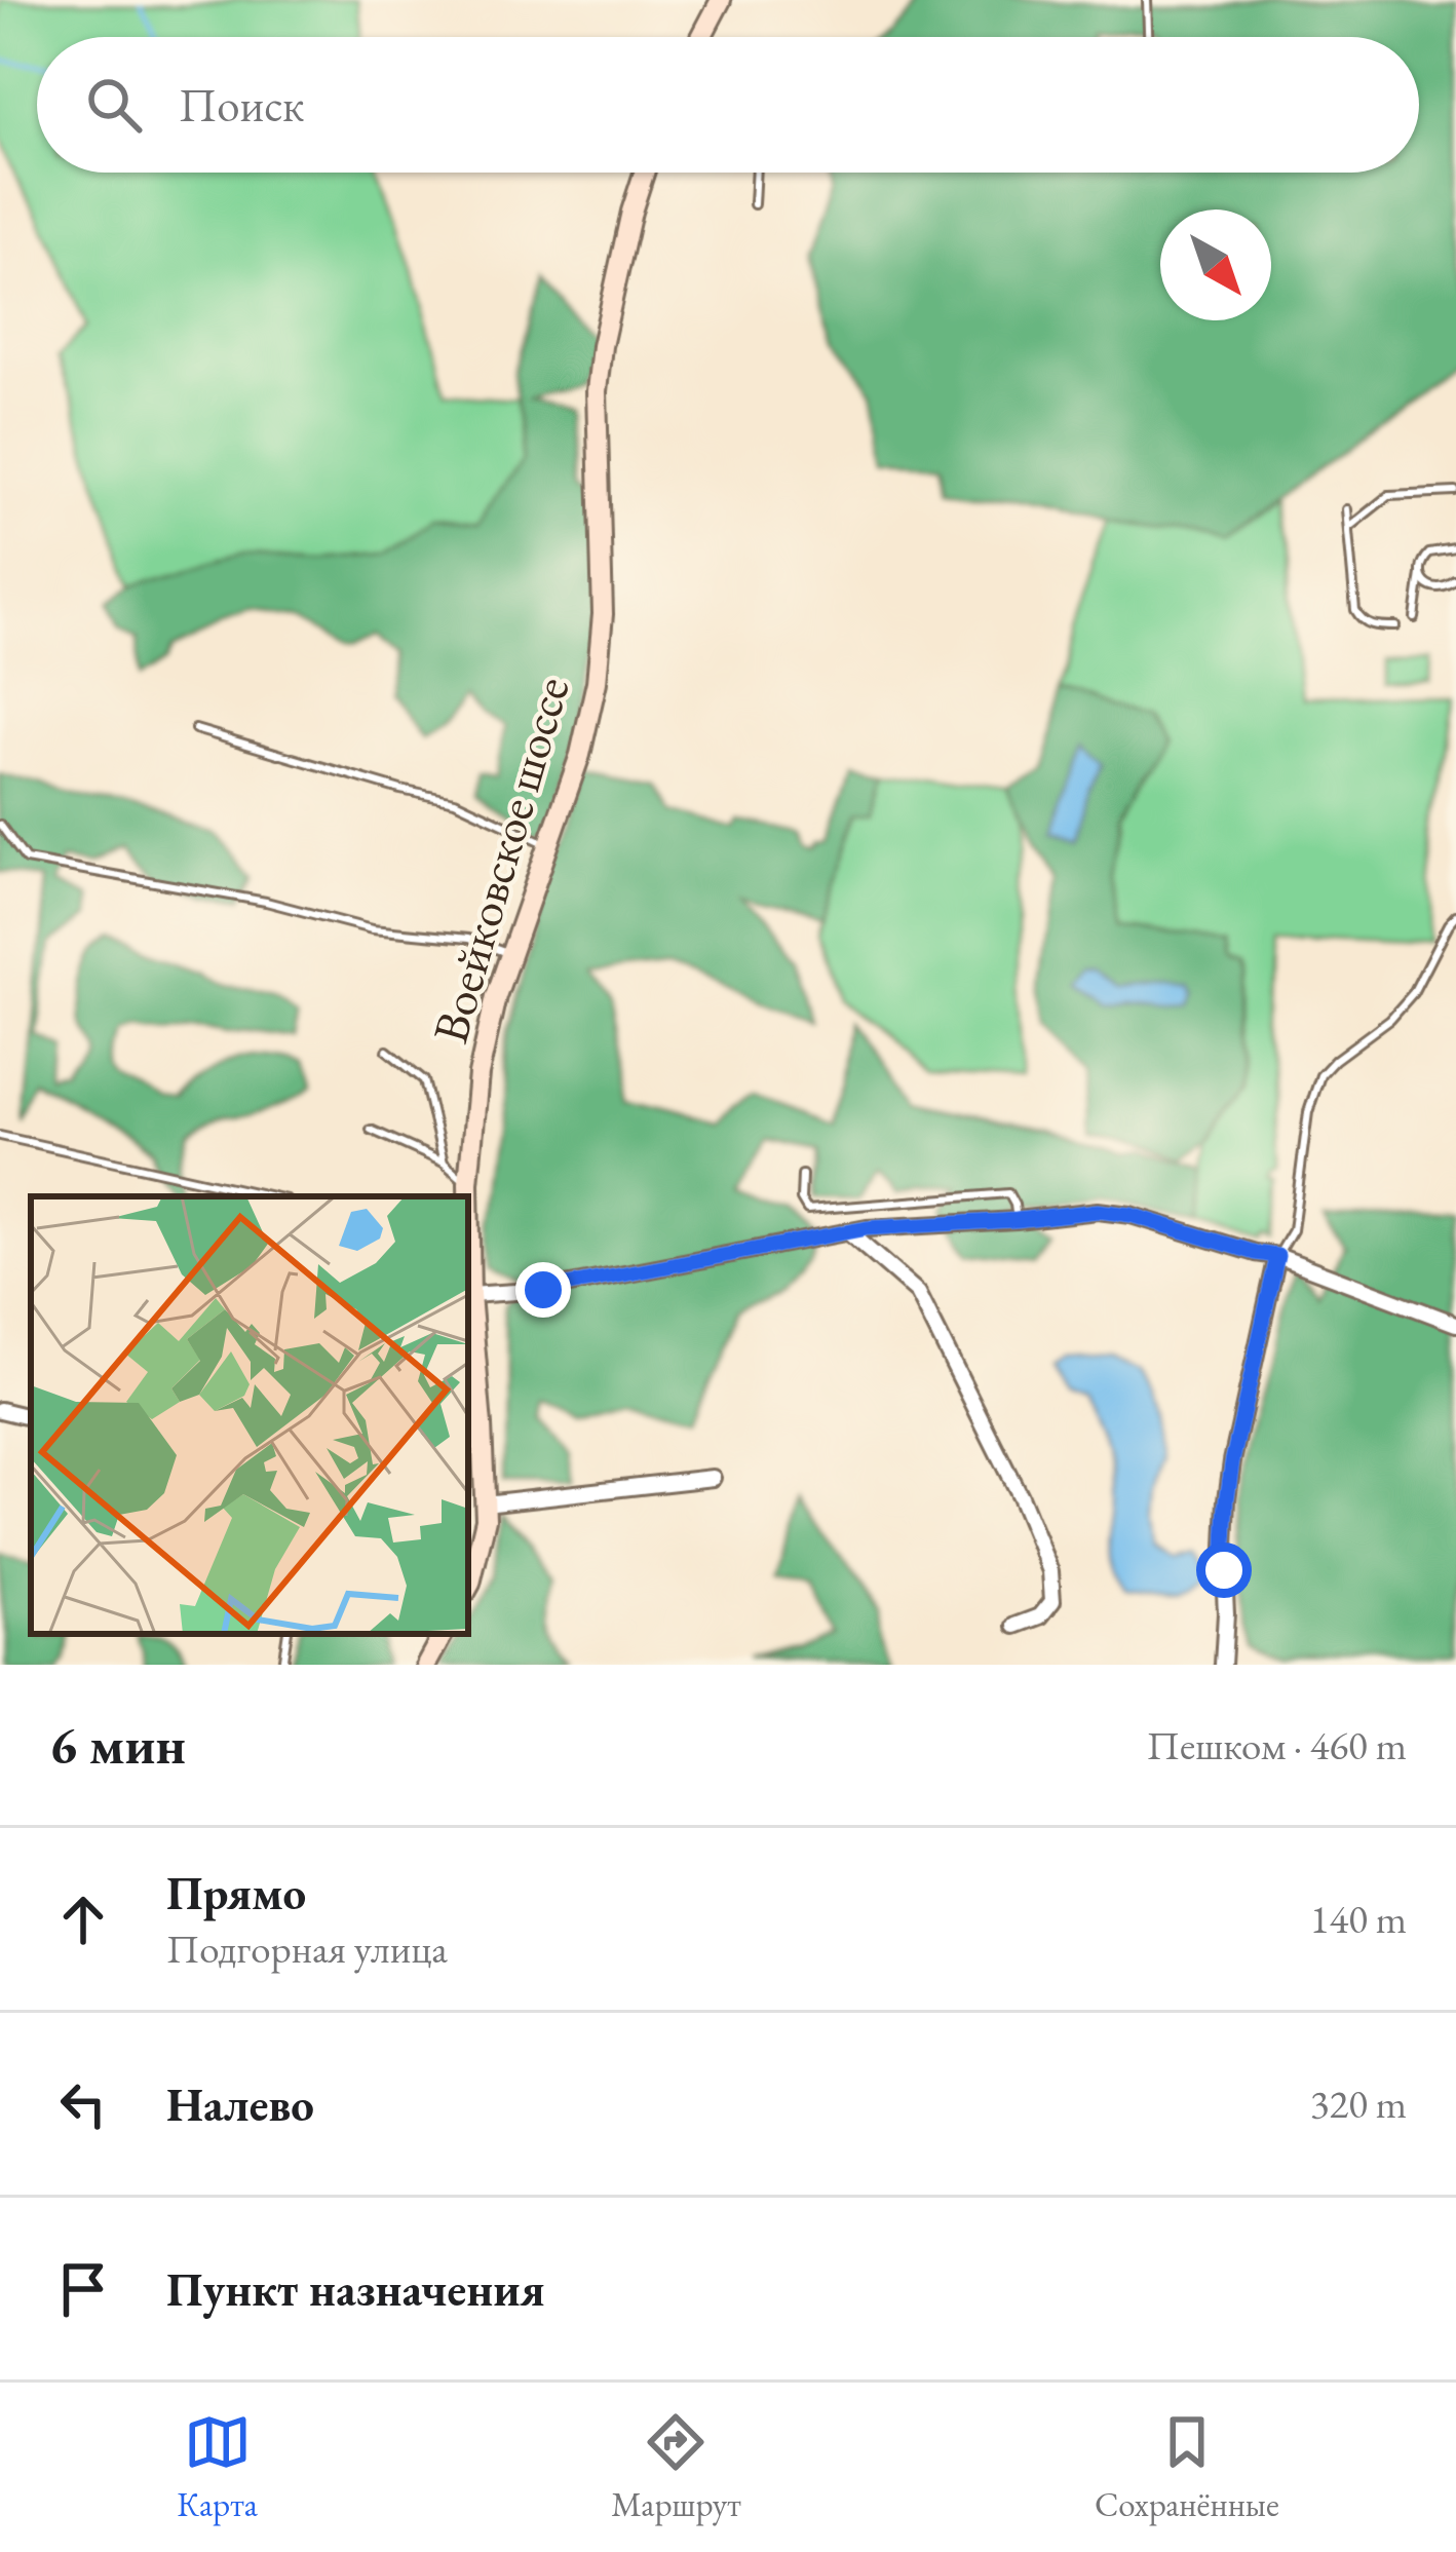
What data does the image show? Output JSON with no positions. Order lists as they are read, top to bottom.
{
  "streets": {
    "street": ["Воейковское шоссе"]
  },
  "north": "bottom right",
  "page": {
    "search": "Поиск",
    "heading": ["6 мин", "Пешком · 460 m"],
    "list": [
      ["Прямо", "Подгорная улица", "140 m"],
      ["Налево", "320 m"],
      "Пункт назначения"
    ],
    "nav": ["Карта", "Маршрут", "Сохранённые"]
  }
}
